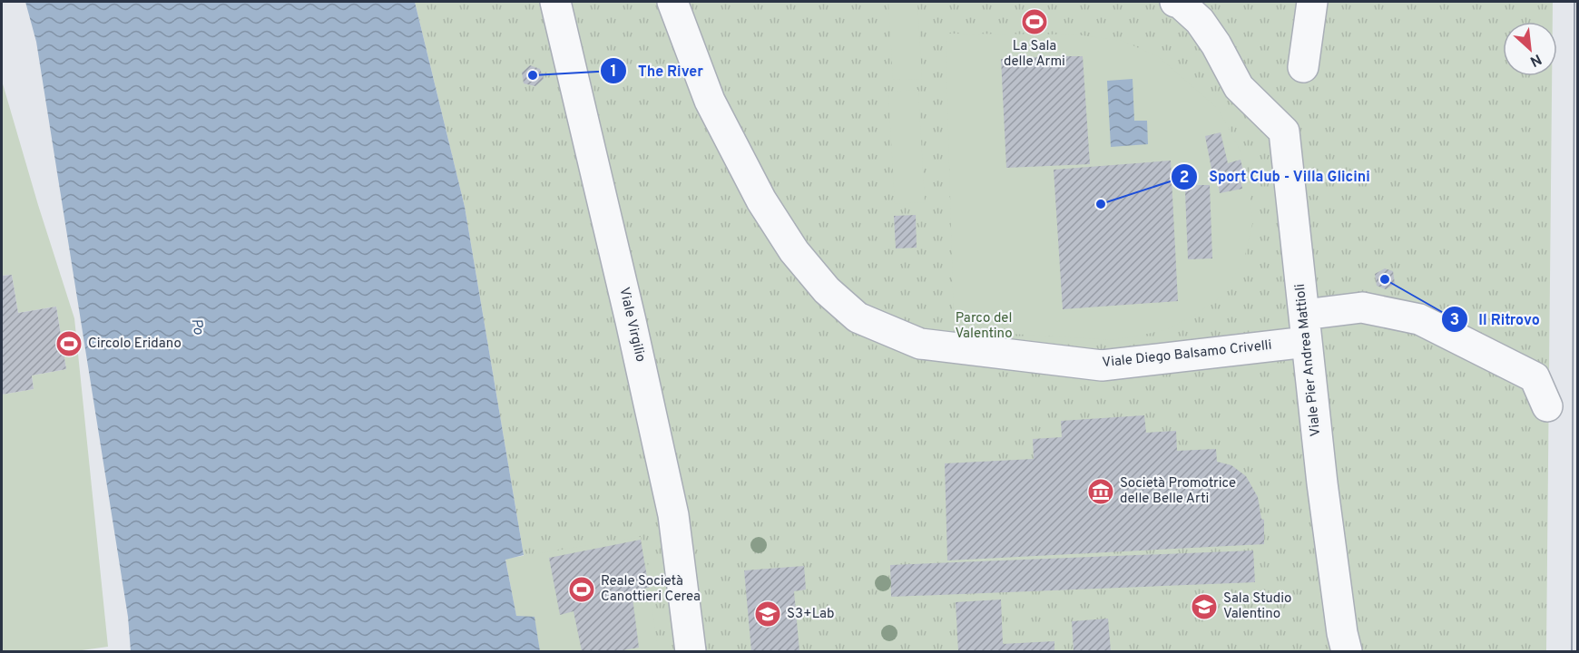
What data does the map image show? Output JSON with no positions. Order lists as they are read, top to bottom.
{
  "streets": {
    "street": ["Viale Virgilio", "Viale Diego Balsamo Crivelli", "Viale Pier Andrea Mattioli"]
  },
  "crossings": [
    ["Viale Diego Balsamo Crivelli", "Viale Pier Andrea Mattioli"]
  ],
  "water": ["Po"],
  "parks": ["Parco del Valentino"],
  "places": {
    "sports": ["La Sala delle Armi", "Circolo Eridano", "Reale Società Canottieri Cerea"],
    "other": ["The River", "Sport Club - Villa Glicini", "Il Ritrovo"],
    "museum": ["Società Promotrice delle Belle Arti"],
    "school or university": ["Sala Studio Valentino", "S3+Lab"]
  },
  "north": "bottom right"
}
